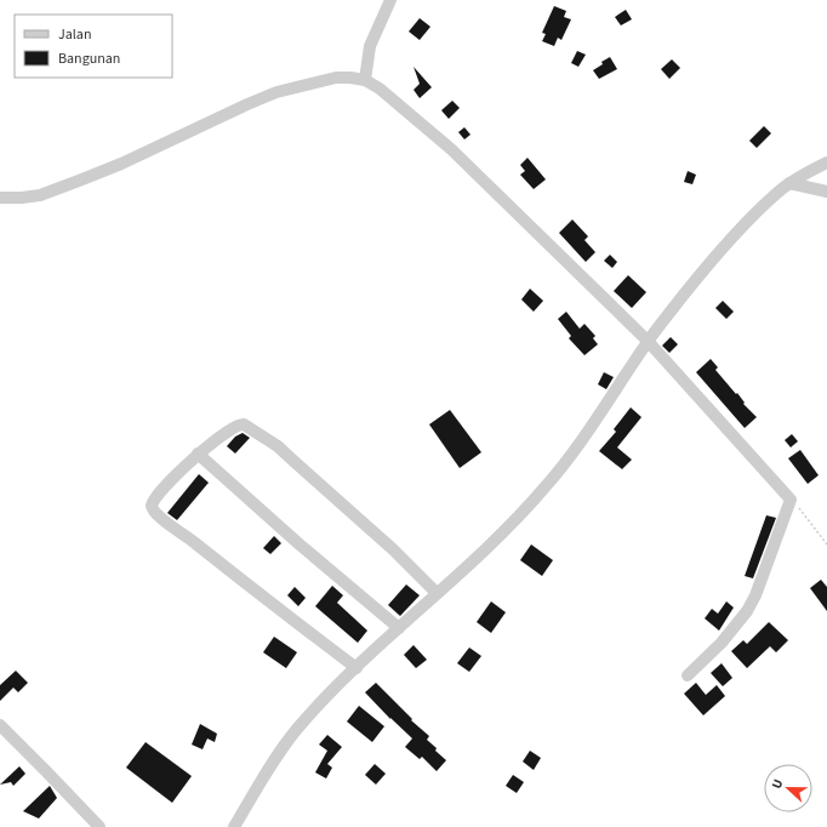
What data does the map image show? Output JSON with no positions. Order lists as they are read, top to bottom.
{
  "legend": ["Jalan", "Bangunan"],
  "north": "left"
}
